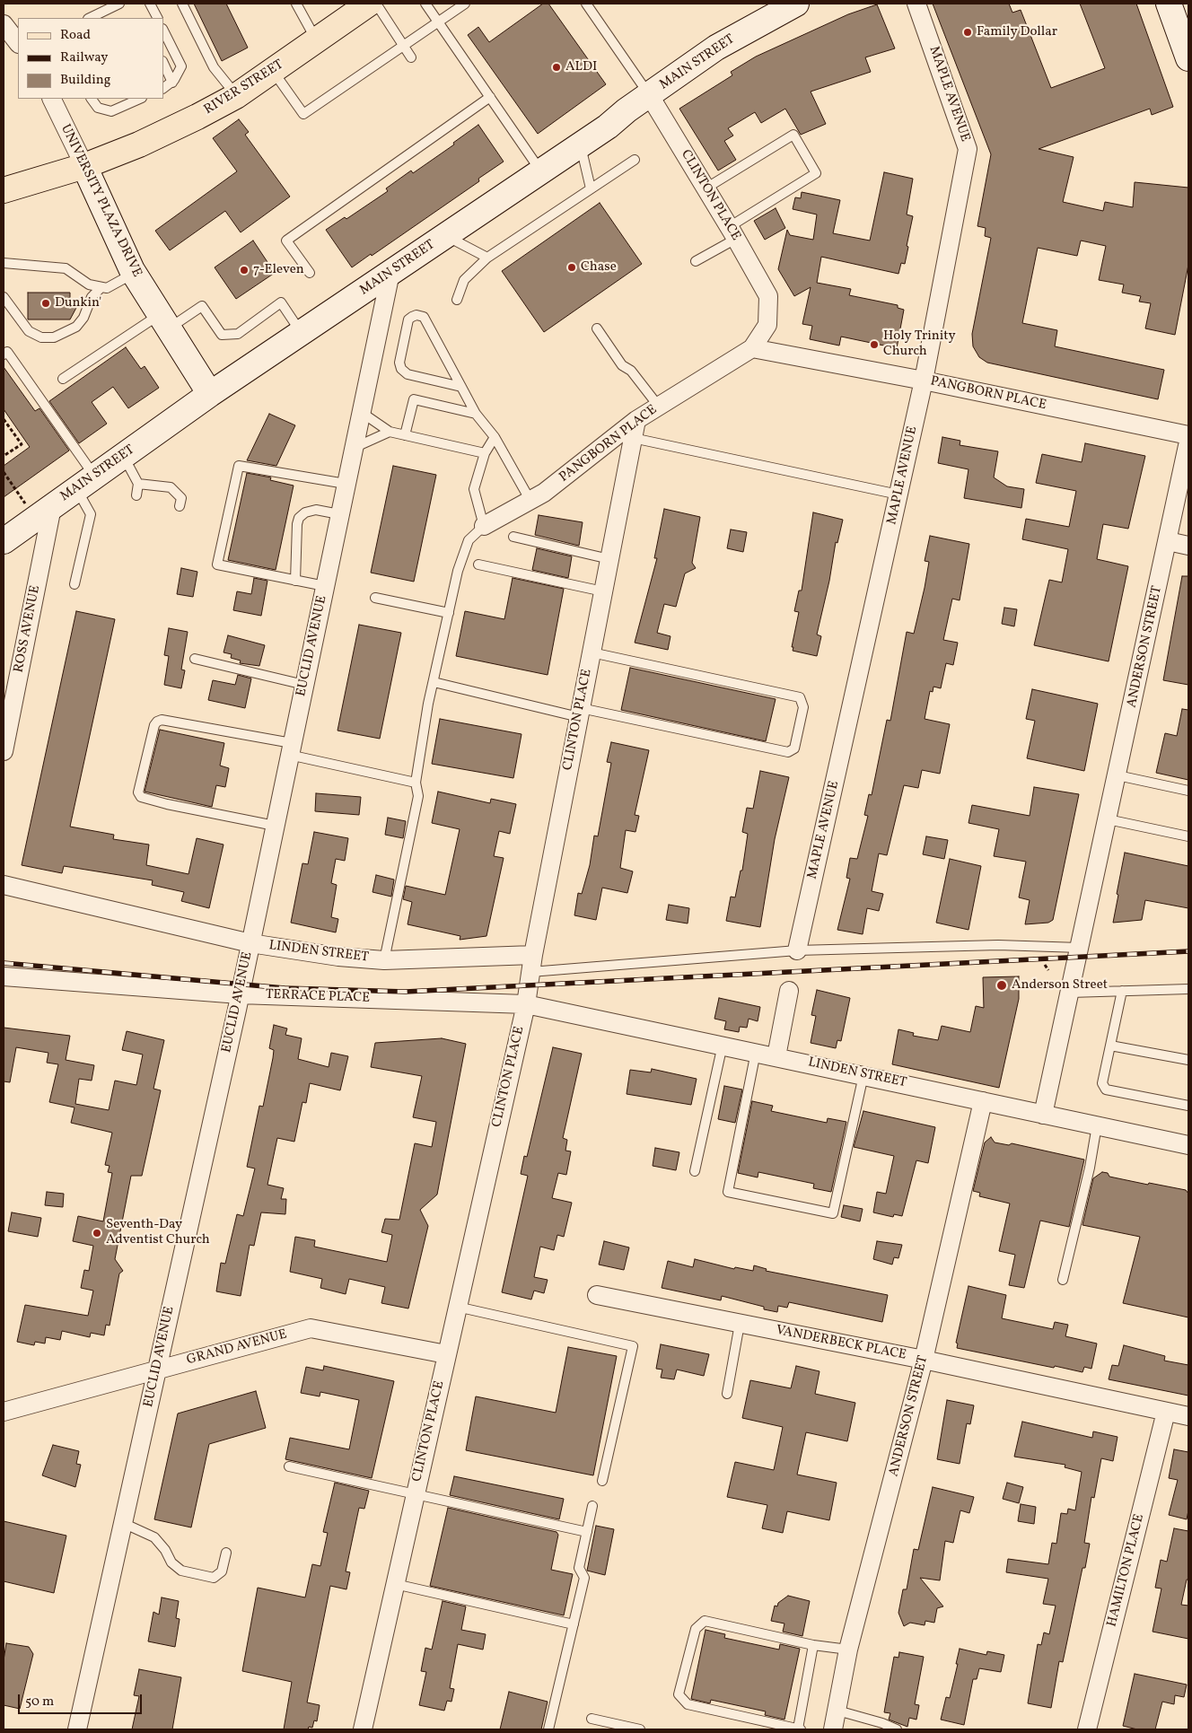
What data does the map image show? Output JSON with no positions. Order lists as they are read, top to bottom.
{
  "streets": {
    "main road": ["MAIN STREET", "RIVER STREET", "UNIVERSITY PLAZA DRIVE"],
    "street": [
      "MAPLE AVENUE",
      "CLINTON PLACE",
      "PANGBORN PLACE",
      "ROSS AVENUE",
      "EUCLID AVENUE",
      "ANDERSON STREET",
      "LINDEN STREET",
      "TERRACE PLACE",
      "VANDERBECK PLACE",
      "GRAND AVENUE",
      "HAMILTON PLACE"
    ]
  },
  "crossings": [
    ["MAIN STREET", "CLINTON PLACE"],
    ["MAIN STREET", "UNIVERSITY PLAZA DRIVE"],
    ["MAIN STREET", "ROSS AVENUE"],
    ["MAIN STREET", "EUCLID AVENUE"],
    ["RIVER STREET", "UNIVERSITY PLAZA DRIVE"],
    ["MAPLE AVENUE", "PANGBORN PLACE"],
    ["CLINTON PLACE", "PANGBORN PLACE"],
    ["CLINTON PLACE", "LINDEN STREET"],
    ["CLINTON PLACE", "TERRACE PLACE"],
    ["CLINTON PLACE", "GRAND AVENUE"],
    ["EUCLID AVENUE", "LINDEN STREET"],
    ["EUCLID AVENUE", "TERRACE PLACE"],
    ["EUCLID AVENUE", "GRAND AVENUE"],
    ["ANDERSON STREET", "LINDEN STREET"],
    ["ANDERSON STREET", "VANDERBECK PLACE"],
    ["LINDEN STREET", "TERRACE PLACE"],
    ["VANDERBECK PLACE", "HAMILTON PLACE"]
  ],
  "places": [
    "Family Dollar",
    "ALDI",
    "Chase",
    "7-Eleven",
    "Dunkin'",
    "Holy Trinity Church",
    "Anderson Street",
    "Seventh-Day Adventist Church"
  ],
  "legend": ["Road", "Railway", "Building"],
  "scale_bar": "50 m"
}
